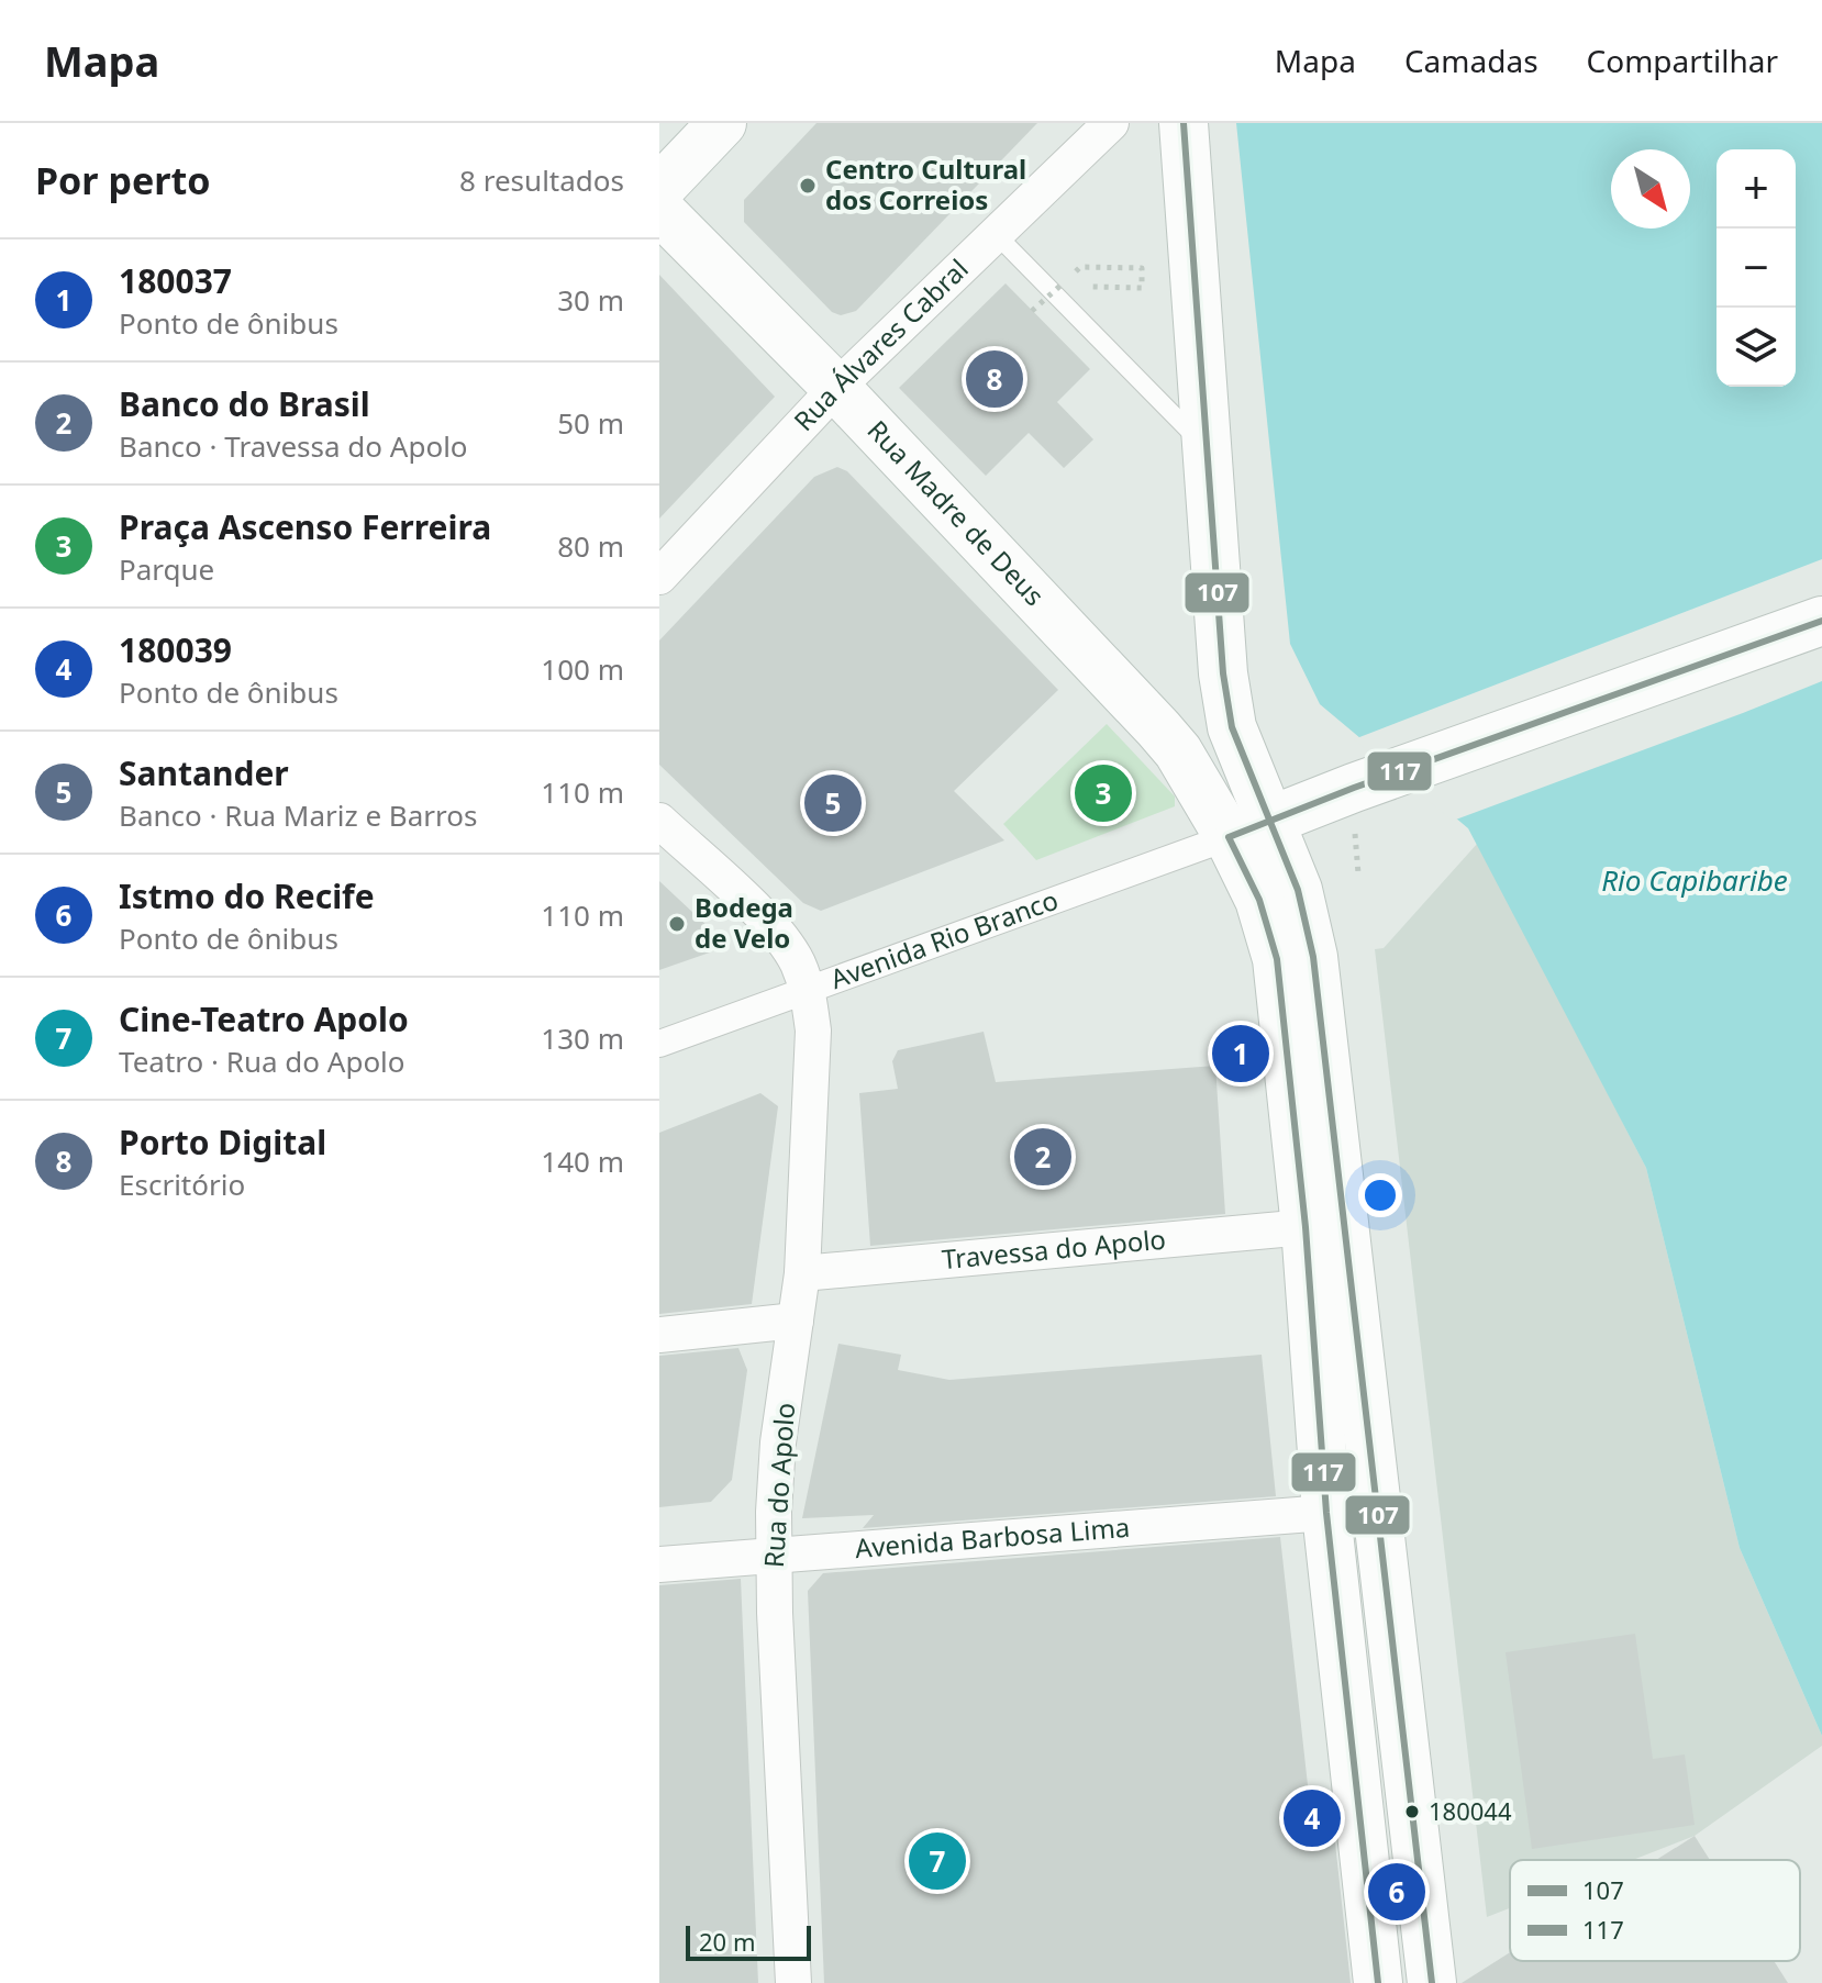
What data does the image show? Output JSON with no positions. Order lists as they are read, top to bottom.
{
  "streets": {
    "main road": ["Rua Madre de Deus"],
    "street": [
      "Rua Álvares Cabral",
      "Avenida Rio Branco",
      "Travessa do Apolo",
      "Rua do Apolo",
      "Avenida Barbosa Lima"
    ]
  },
  "crossings": [
    ["Rua Álvares Cabral", "Rua Madre de Deus"],
    ["Rua Madre de Deus", "Avenida Rio Branco"],
    ["Avenida Rio Branco", "Rua do Apolo"],
    ["Travessa do Apolo", "Rua do Apolo"],
    ["Rua do Apolo", "Avenida Barbosa Lima"]
  ],
  "water": ["Rio Capibaribe"],
  "places": ["Centro Cultural dos Correios", "Bodega de Velo", "180044"],
  "lines": ["transit line 107", "transit line 117"],
  "legend": ["107", "117"],
  "scale_bar": "20 m",
  "north": "bottom right",
  "page": {
    "header": "Mapa",
    "nav": ["Mapa", "Camadas", "Compartilhar"],
    "heading": ["Por perto", "8 resultados"],
    "map_buttons": ["+", "−"],
    "list": [
      {
        "mark": "1",
        "name": "180037",
        "note": "Ponto de ônibus",
        "value": "30 m"
      },
      {
        "mark": "2",
        "name": "Banco do Brasil",
        "note": "Banco · Travessa do Apolo",
        "value": "50 m"
      },
      {
        "mark": "3",
        "name": "Praça Ascenso Ferreira",
        "note": "Parque",
        "value": "80 m"
      },
      {
        "mark": "4",
        "name": "180039",
        "note": "Ponto de ônibus",
        "value": "100 m"
      },
      {
        "mark": "5",
        "name": "Santander",
        "note": "Banco · Rua Mariz e Barros",
        "value": "110 m"
      },
      {
        "mark": "6",
        "name": "Istmo do Recife",
        "note": "Ponto de ônibus",
        "value": "110 m"
      },
      {
        "mark": "7",
        "name": "Cine-Teatro Apolo",
        "note": "Teatro · Rua do Apolo",
        "value": "130 m"
      },
      {
        "mark": "8",
        "name": "Porto Digital",
        "note": "Escritório",
        "value": "140 m"
      }
    ],
    "pins": [
      "8",
      "3",
      "5",
      "1",
      "2",
      "4",
      "7",
      "6"
    ],
    "scale": "20 m"
  }
}
